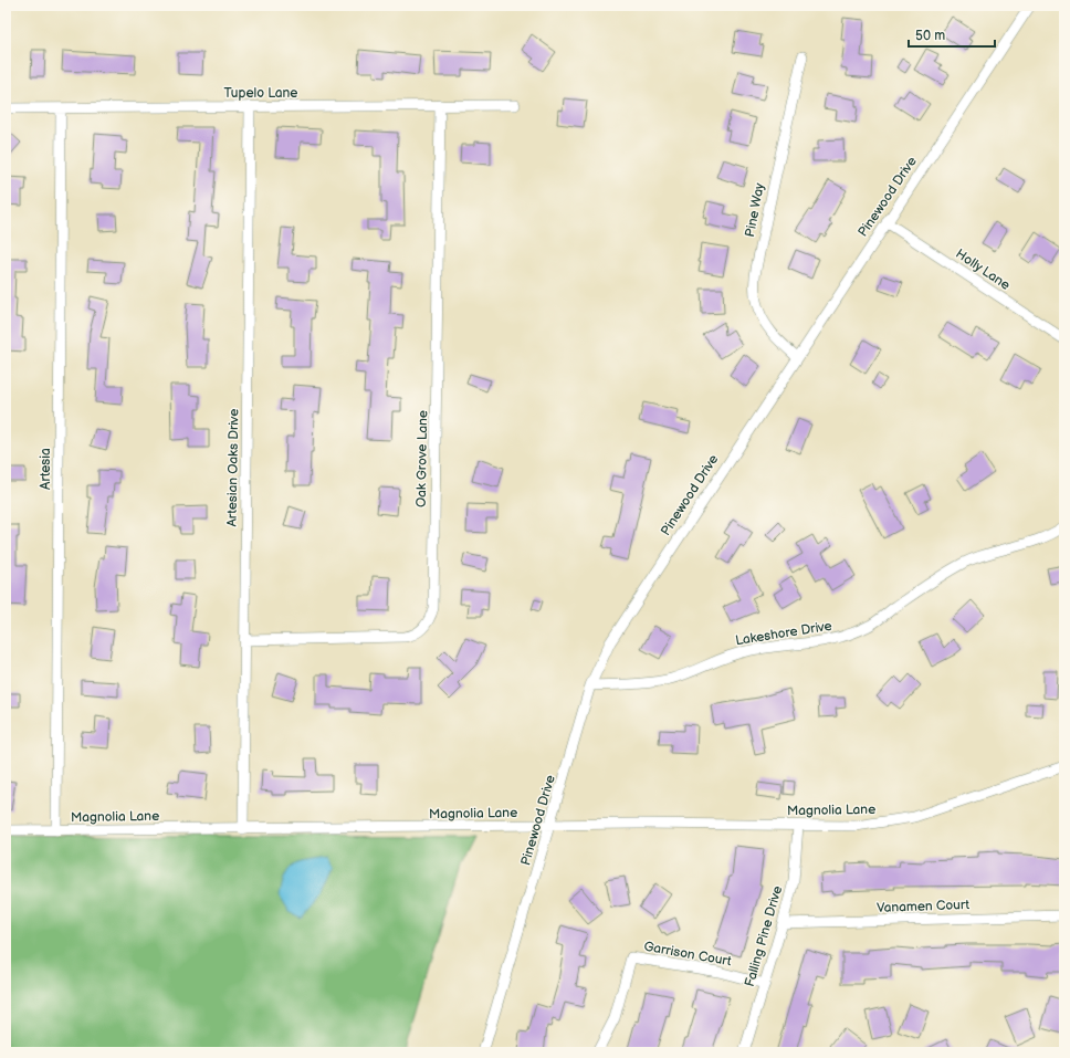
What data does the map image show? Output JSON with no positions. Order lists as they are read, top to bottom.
{
  "streets": {
    "street": [
      "Tupelo Lane",
      "Pinewood Drive",
      "Pine Way",
      "Holly Lane",
      "Oak Grove Lane",
      "Artesian Oaks Drive",
      "Artesia",
      "Lakeshore Drive",
      "Magnolia Lane",
      "Vanamen Court",
      "Falling Pine Drive",
      "Garrison Court"
    ]
  },
  "crossings": [
    ["Tupelo Lane", "Oak Grove Lane"],
    ["Tupelo Lane", "Artesian Oaks Drive"],
    ["Tupelo Lane", "Artesia"],
    ["Pinewood Drive", "Pine Way"],
    ["Pinewood Drive", "Holly Lane"],
    ["Pinewood Drive", "Lakeshore Drive"],
    ["Pinewood Drive", "Magnolia Lane"],
    ["Oak Grove Lane", "Artesian Oaks Drive"],
    ["Artesian Oaks Drive", "Magnolia Lane"],
    ["Artesia", "Magnolia Lane"],
    ["Magnolia Lane", "Falling Pine Drive"],
    ["Vanamen Court", "Falling Pine Drive"],
    ["Falling Pine Drive", "Garrison Court"]
  ],
  "scale_bar": "50 m"
}
